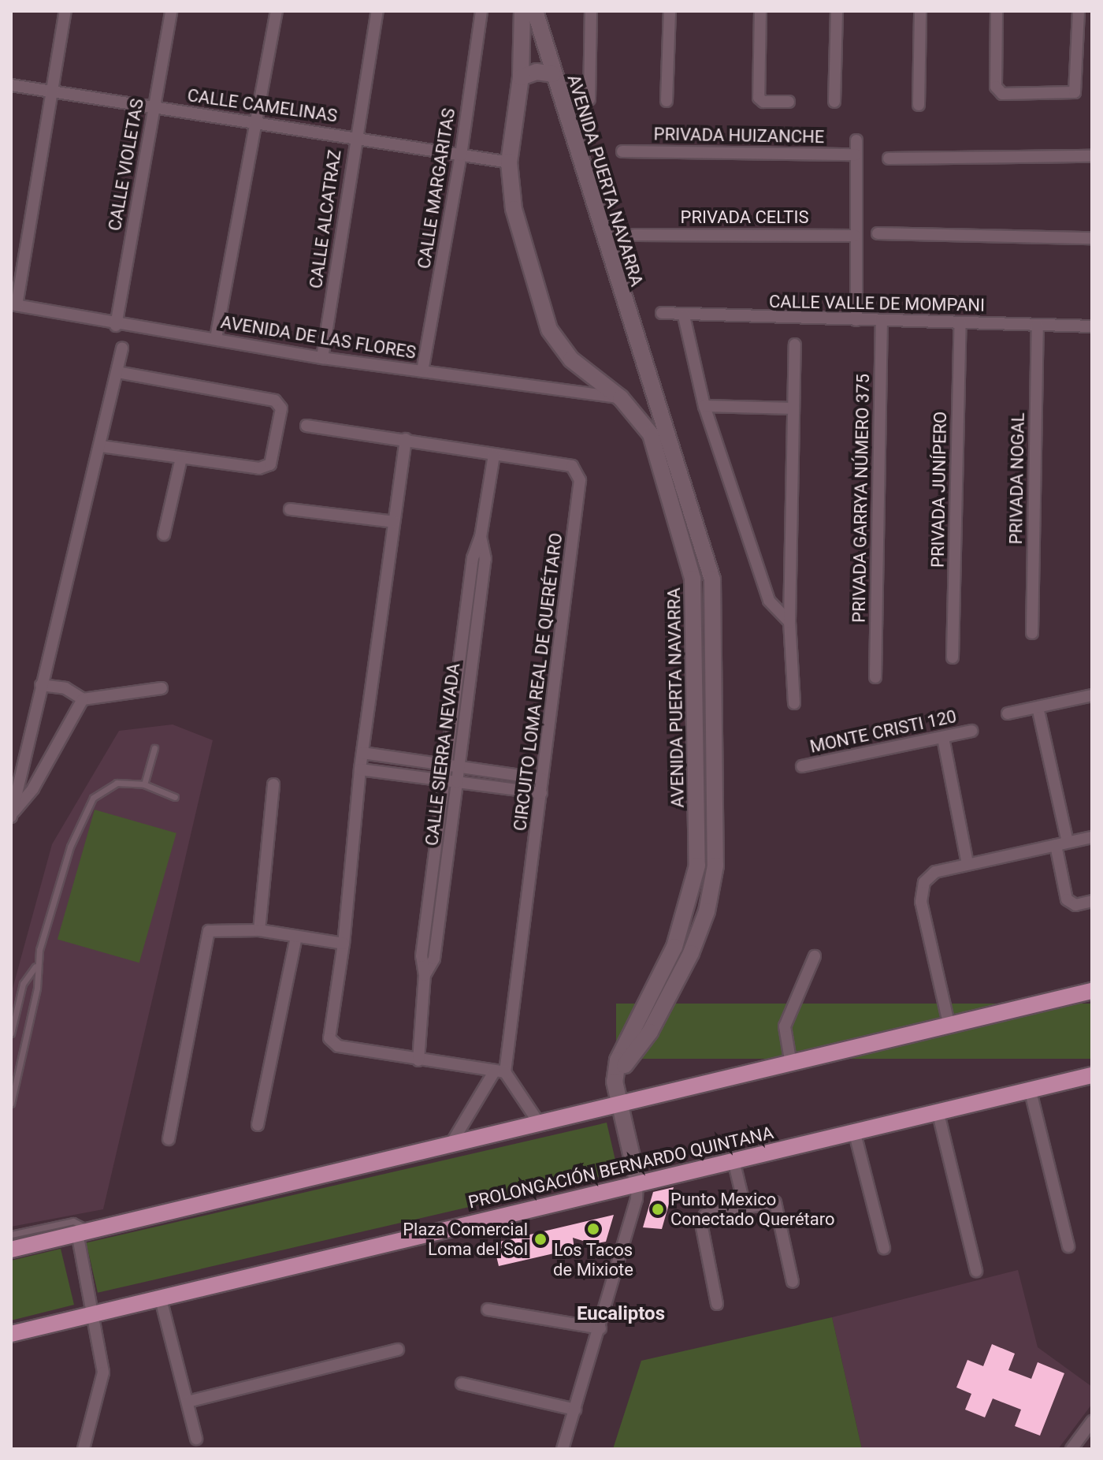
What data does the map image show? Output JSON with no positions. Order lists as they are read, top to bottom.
{
  "streets": {
    "main road": ["PROLONGACIÓN BERNARDO QUINTANA"],
    "street": [
      "CALLE CAMELINAS",
      "PRIVADA HUIZANCHE",
      "CALLE VIOLETAS",
      "AVENIDA PUERTA NAVARRA",
      "CALLE MARGARITAS",
      "PRIVADA CELTIS",
      "CALLE ALCATRAZ",
      "CALLE VALLE DE MOMPANI",
      "AVENIDA DE LAS FLORES",
      "PRIVADA NOGAL",
      "PRIVADA JUNÍPERO",
      "PRIVADA GARRYA NÚMERO 375",
      "CIRCUITO LOMA REAL DE QUERÉTARO",
      "MONTE CRISTI 120",
      "CALLE SIERRA NEVADA"
    ]
  },
  "crossings": [
    ["CALLE CAMELINAS", "CALLE VIOLETAS"],
    ["CALLE CAMELINAS", "AVENIDA PUERTA NAVARRA"],
    ["CALLE CAMELINAS", "CALLE MARGARITAS"],
    ["CALLE CAMELINAS", "CALLE ALCATRAZ"],
    ["CALLE VIOLETAS", "AVENIDA DE LAS FLORES"],
    ["AVENIDA PUERTA NAVARRA", "AVENIDA DE LAS FLORES"],
    ["AVENIDA PUERTA NAVARRA", "PROLONGACIÓN BERNARDO QUINTANA"],
    ["CALLE MARGARITAS", "AVENIDA DE LAS FLORES"],
    ["CALLE ALCATRAZ", "AVENIDA DE LAS FLORES"],
    ["CALLE VALLE DE MOMPANI", "PRIVADA NOGAL"],
    ["CALLE VALLE DE MOMPANI", "PRIVADA JUNÍPERO"],
    ["CALLE VALLE DE MOMPANI", "PRIVADA GARRYA NÚMERO 375"],
    ["CIRCUITO LOMA REAL DE QUERÉTARO", "CALLE SIERRA NEVADA"]
  ],
  "districts": ["Eucaliptos"],
  "places": ["Punto Mexico Conectado Querétaro", "Los Tacos de Mixiote", "Plaza Comercial Loma del Sol"]
}
